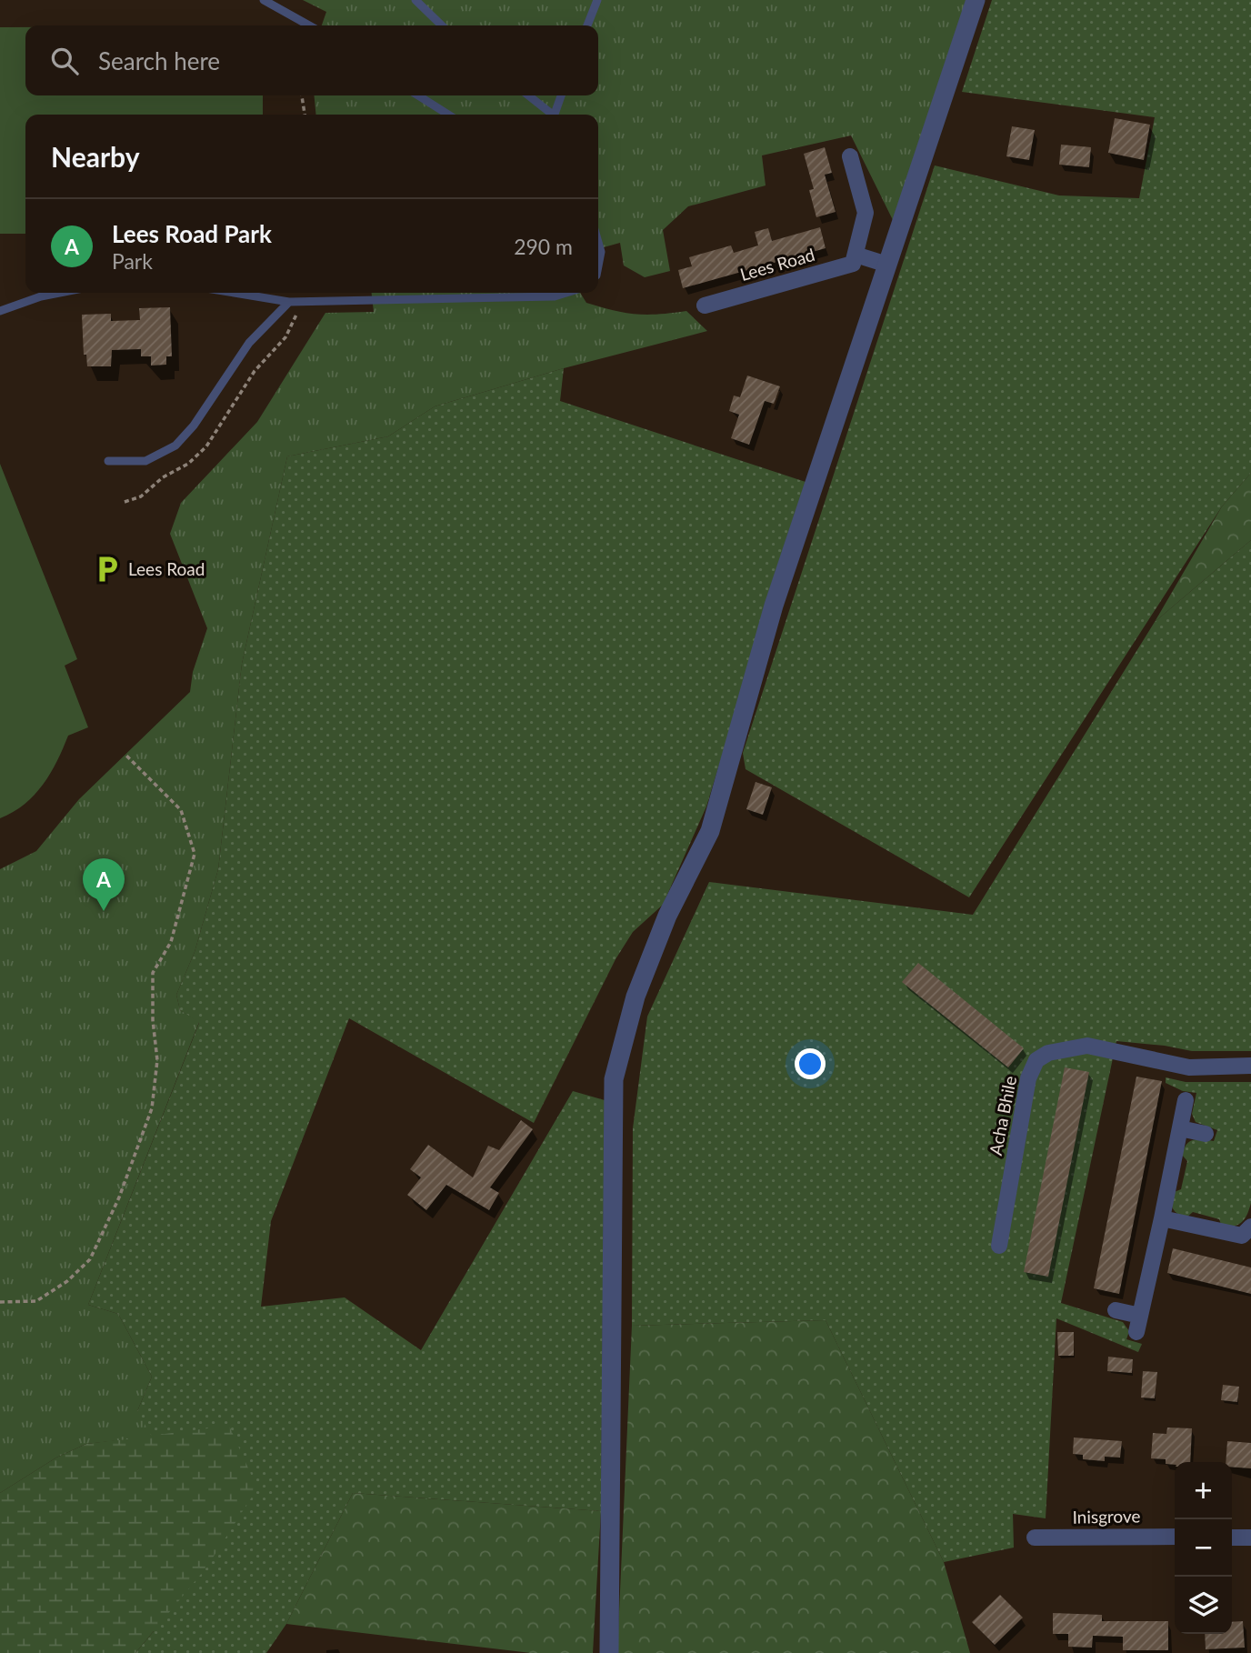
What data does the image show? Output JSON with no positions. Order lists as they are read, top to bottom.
{
  "streets": {
    "street": ["Lees Road", "Acha Bhile", "Inisgrove"]
  },
  "places": {
    "parking": ["Lees Road"]
  },
  "page": {
    "search": "Search here",
    "heading": "Nearby",
    "list": [
      {
        "mark": "A",
        "name": "Lees Road Park",
        "note": "Park",
        "value": "290 m"
      }
    ],
    "pins": "A",
    "map_buttons": ["+", "−"]
  }
}
